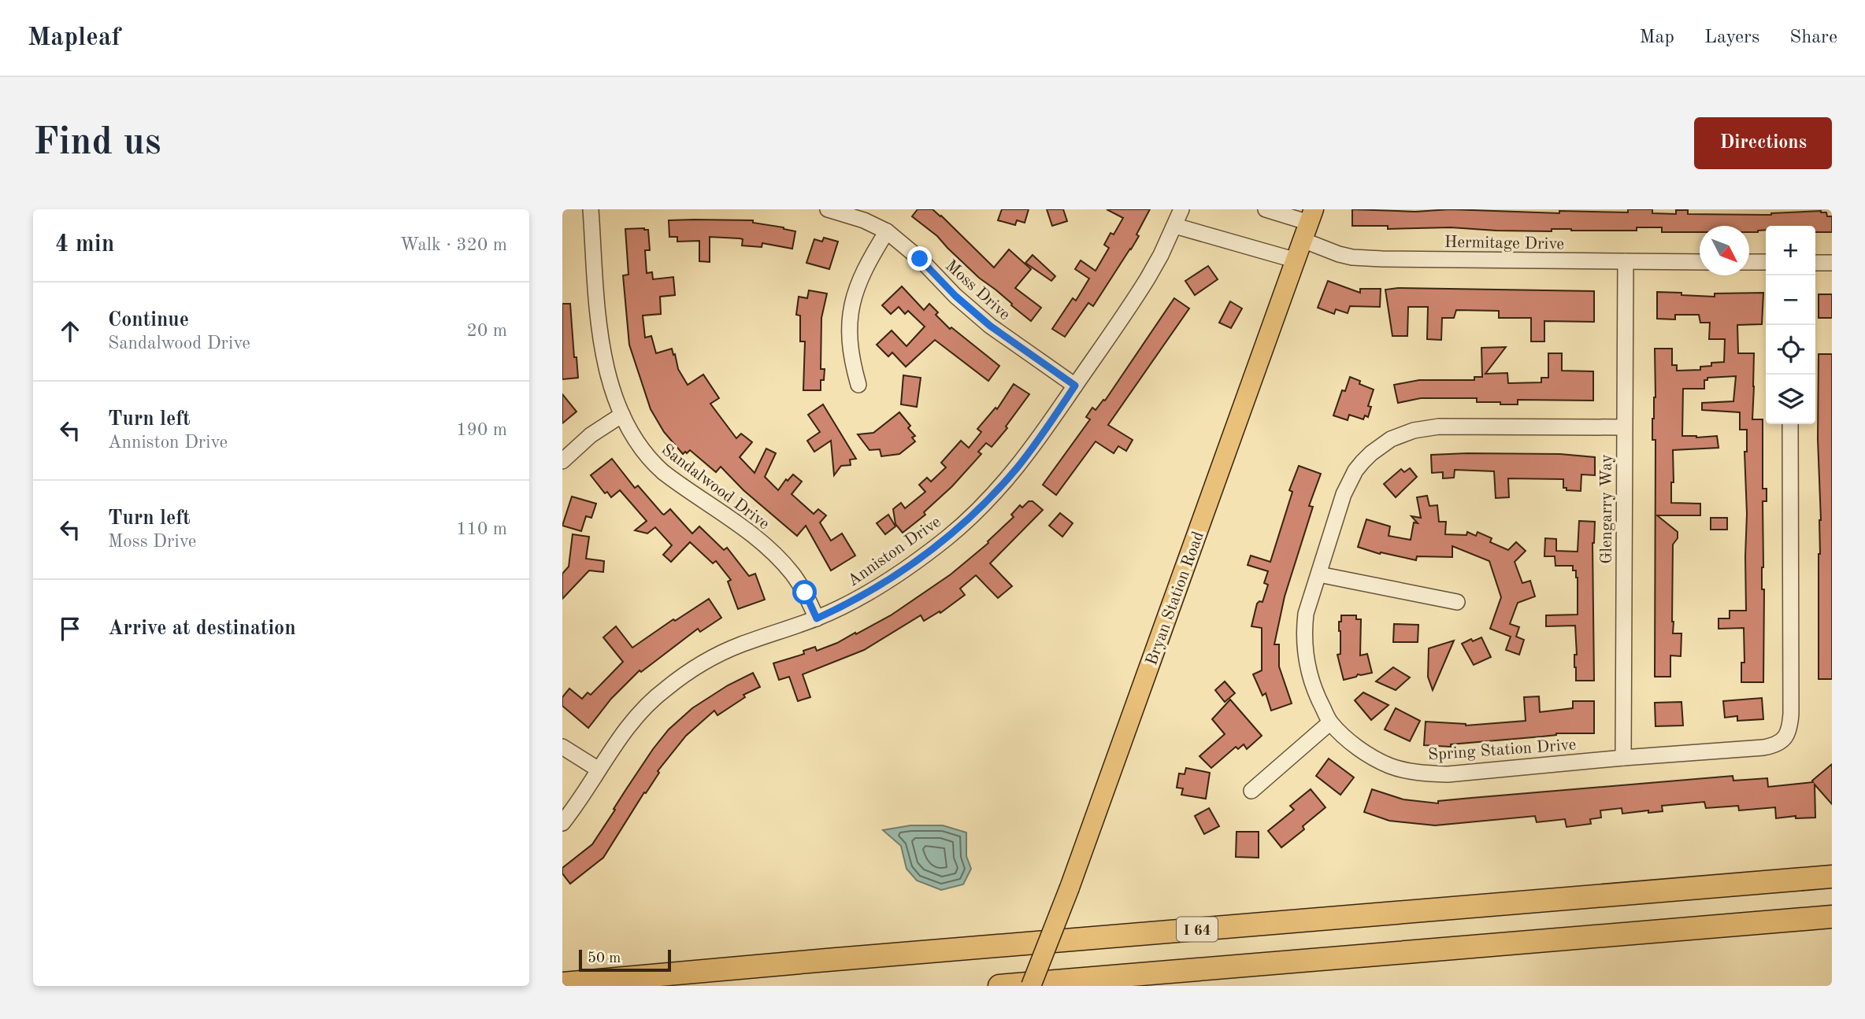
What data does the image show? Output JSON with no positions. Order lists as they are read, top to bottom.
{
  "streets": {
    "highway": ["I 64"],
    "main road": ["Bryan Station Road"],
    "street": [
      "Hermitage Drive",
      "Moss Drive",
      "Sandalwood Drive",
      "Glengarry Way",
      "Anniston Drive",
      "Spring Station Drive"
    ]
  },
  "crossings": [
    ["Hermitage Drive", "Glengarry Way"],
    ["Hermitage Drive", "Bryan Station Road"],
    ["Moss Drive", "Anniston Drive"],
    ["Sandalwood Drive", "Anniston Drive"],
    ["Glengarry Way", "Spring Station Drive"]
  ],
  "scale_bar": "50 m",
  "north": "bottom right",
  "page": {
    "header": "Mapleaf",
    "nav": ["Map", "Layers", "Share"],
    "buttons": "Directions",
    "title": "Find us",
    "heading": ["4 min", "Walk · 320 m"],
    "map_buttons": ["+", "−"],
    "list": [
      ["Continue", "Sandalwood Drive", "20 m"],
      ["Turn left", "Anniston Drive", "190 m"],
      ["Turn left", "Moss Drive", "110 m"],
      "Arrive at destination"
    ],
    "scale": "50 m"
  }
}
